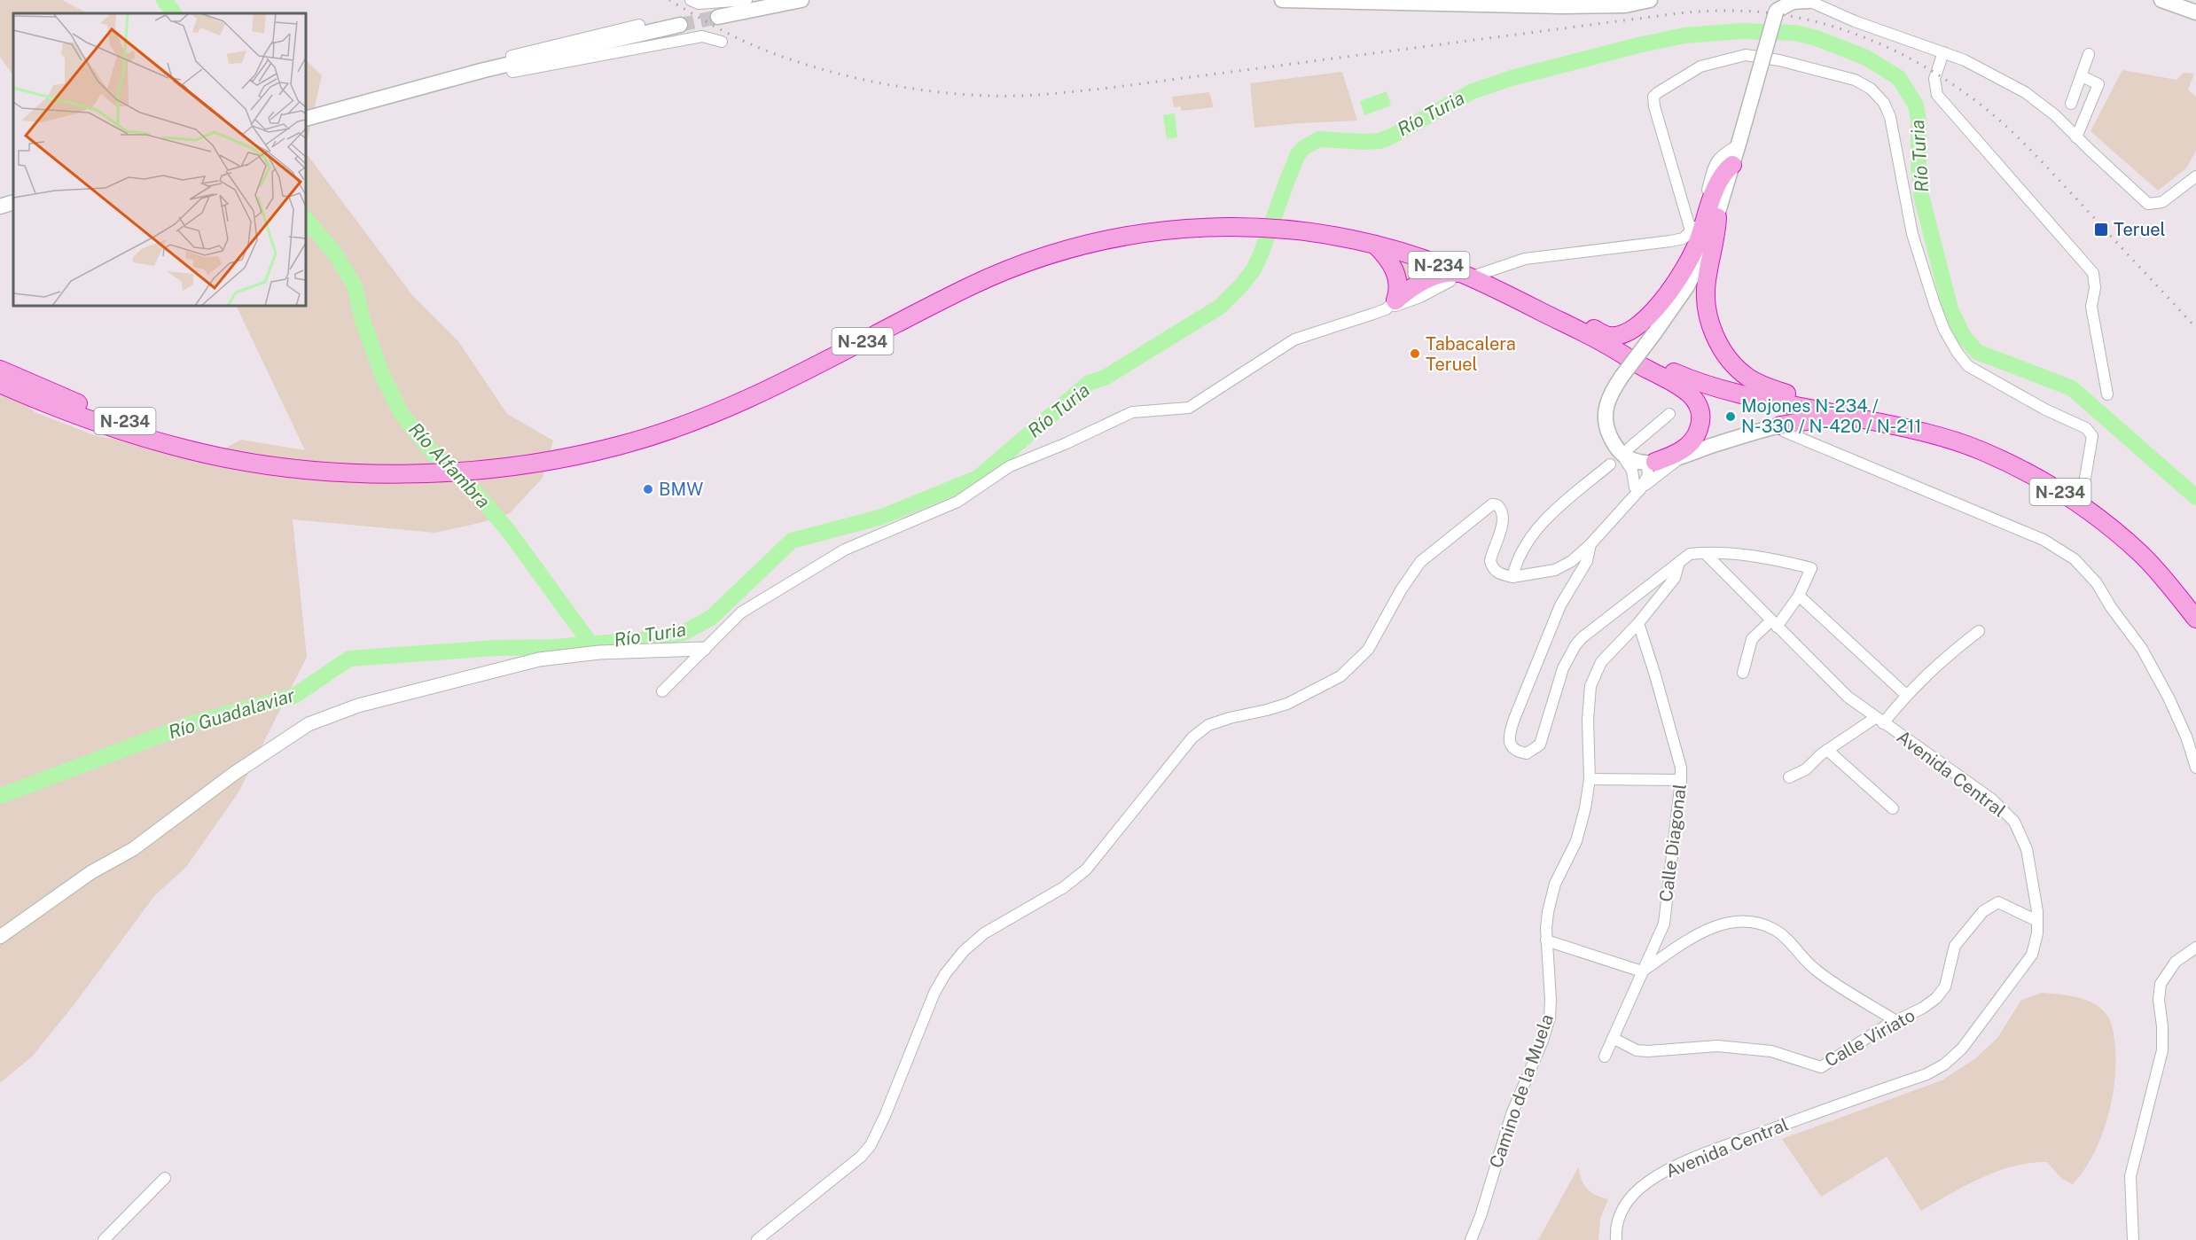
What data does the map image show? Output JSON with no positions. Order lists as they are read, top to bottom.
{
  "streets": {
    "highway": ["N-234"],
    "street": [
      "Avenida Central",
      "Calle Diagonal",
      "Calle Viriato",
      "Camino de la Muela"
    ]
  },
  "crossings": [
    ["Avenida Central", "Calle Viriato"],
    ["Calle Diagonal", "Calle Viriato"],
    ["Calle Diagonal", "Camino de la Muela"]
  ],
  "water": ["Río Turia", "Río Alfambra", "Río Guadalaviar"],
  "places": {
    "transit": ["Teruel"],
    "other": ["Tabacalera Teruel", "Mojones N-234 / N-330 / N-420 / N-211", "BMW"]
  }
}
